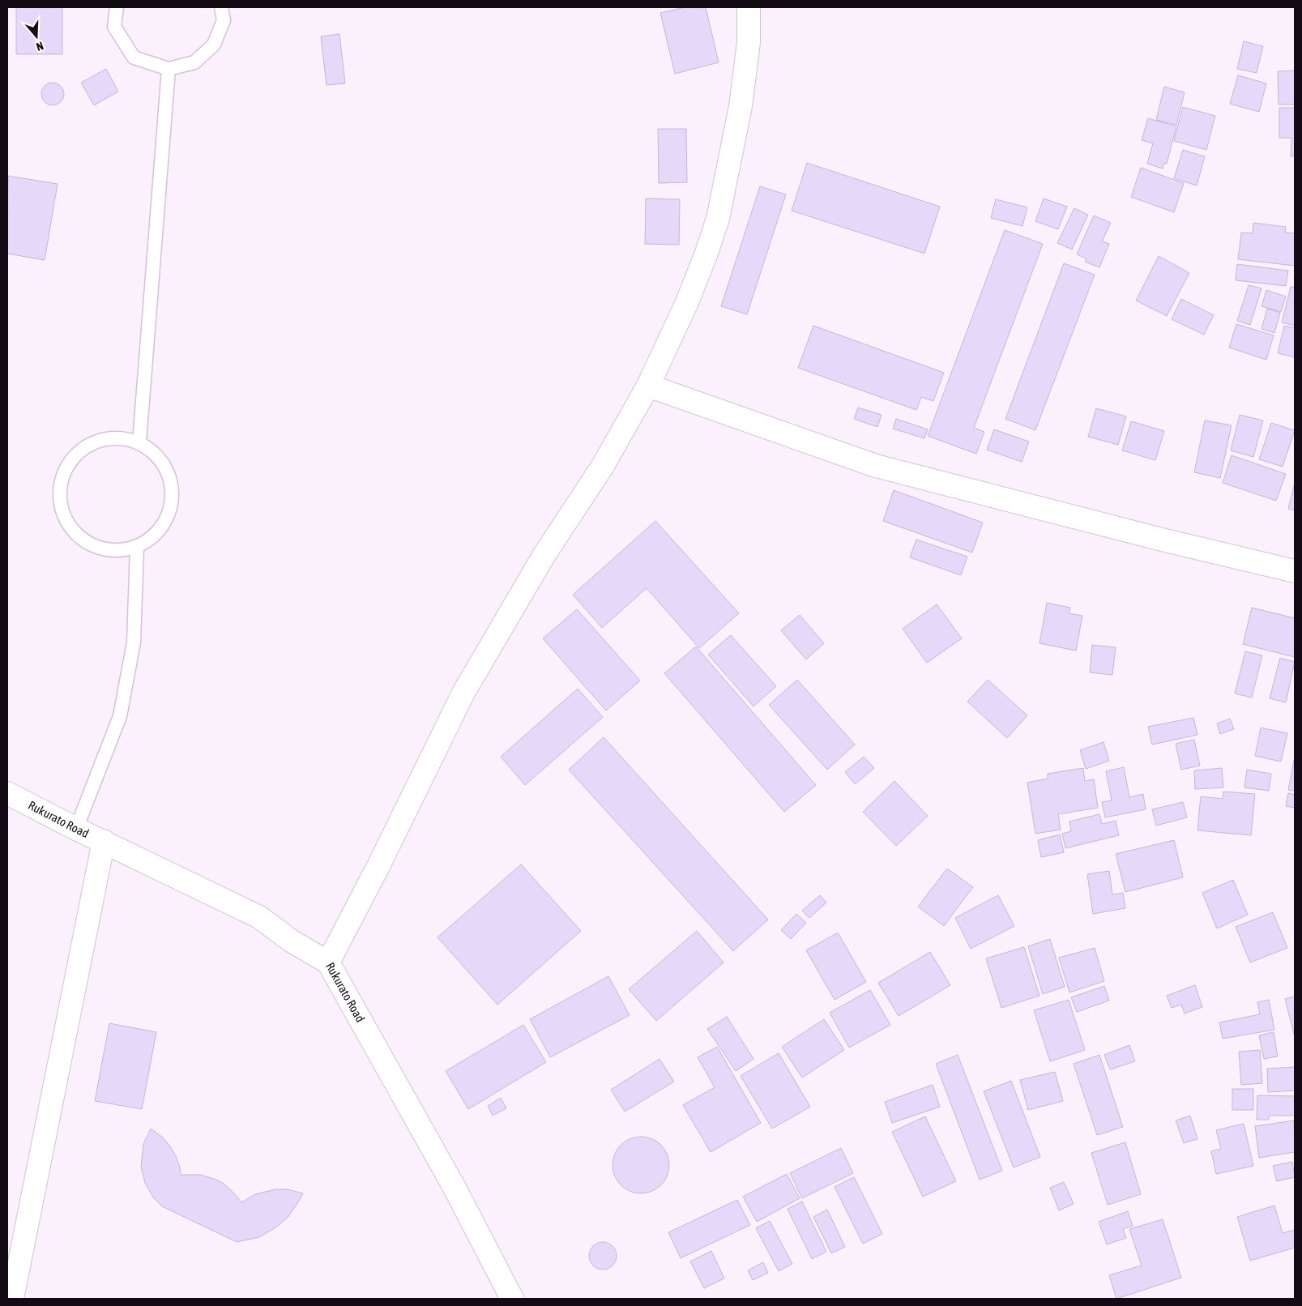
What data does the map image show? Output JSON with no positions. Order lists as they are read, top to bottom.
{
  "streets": {
    "street": ["Rukurato Road"]
  },
  "north": "bottom"
}
